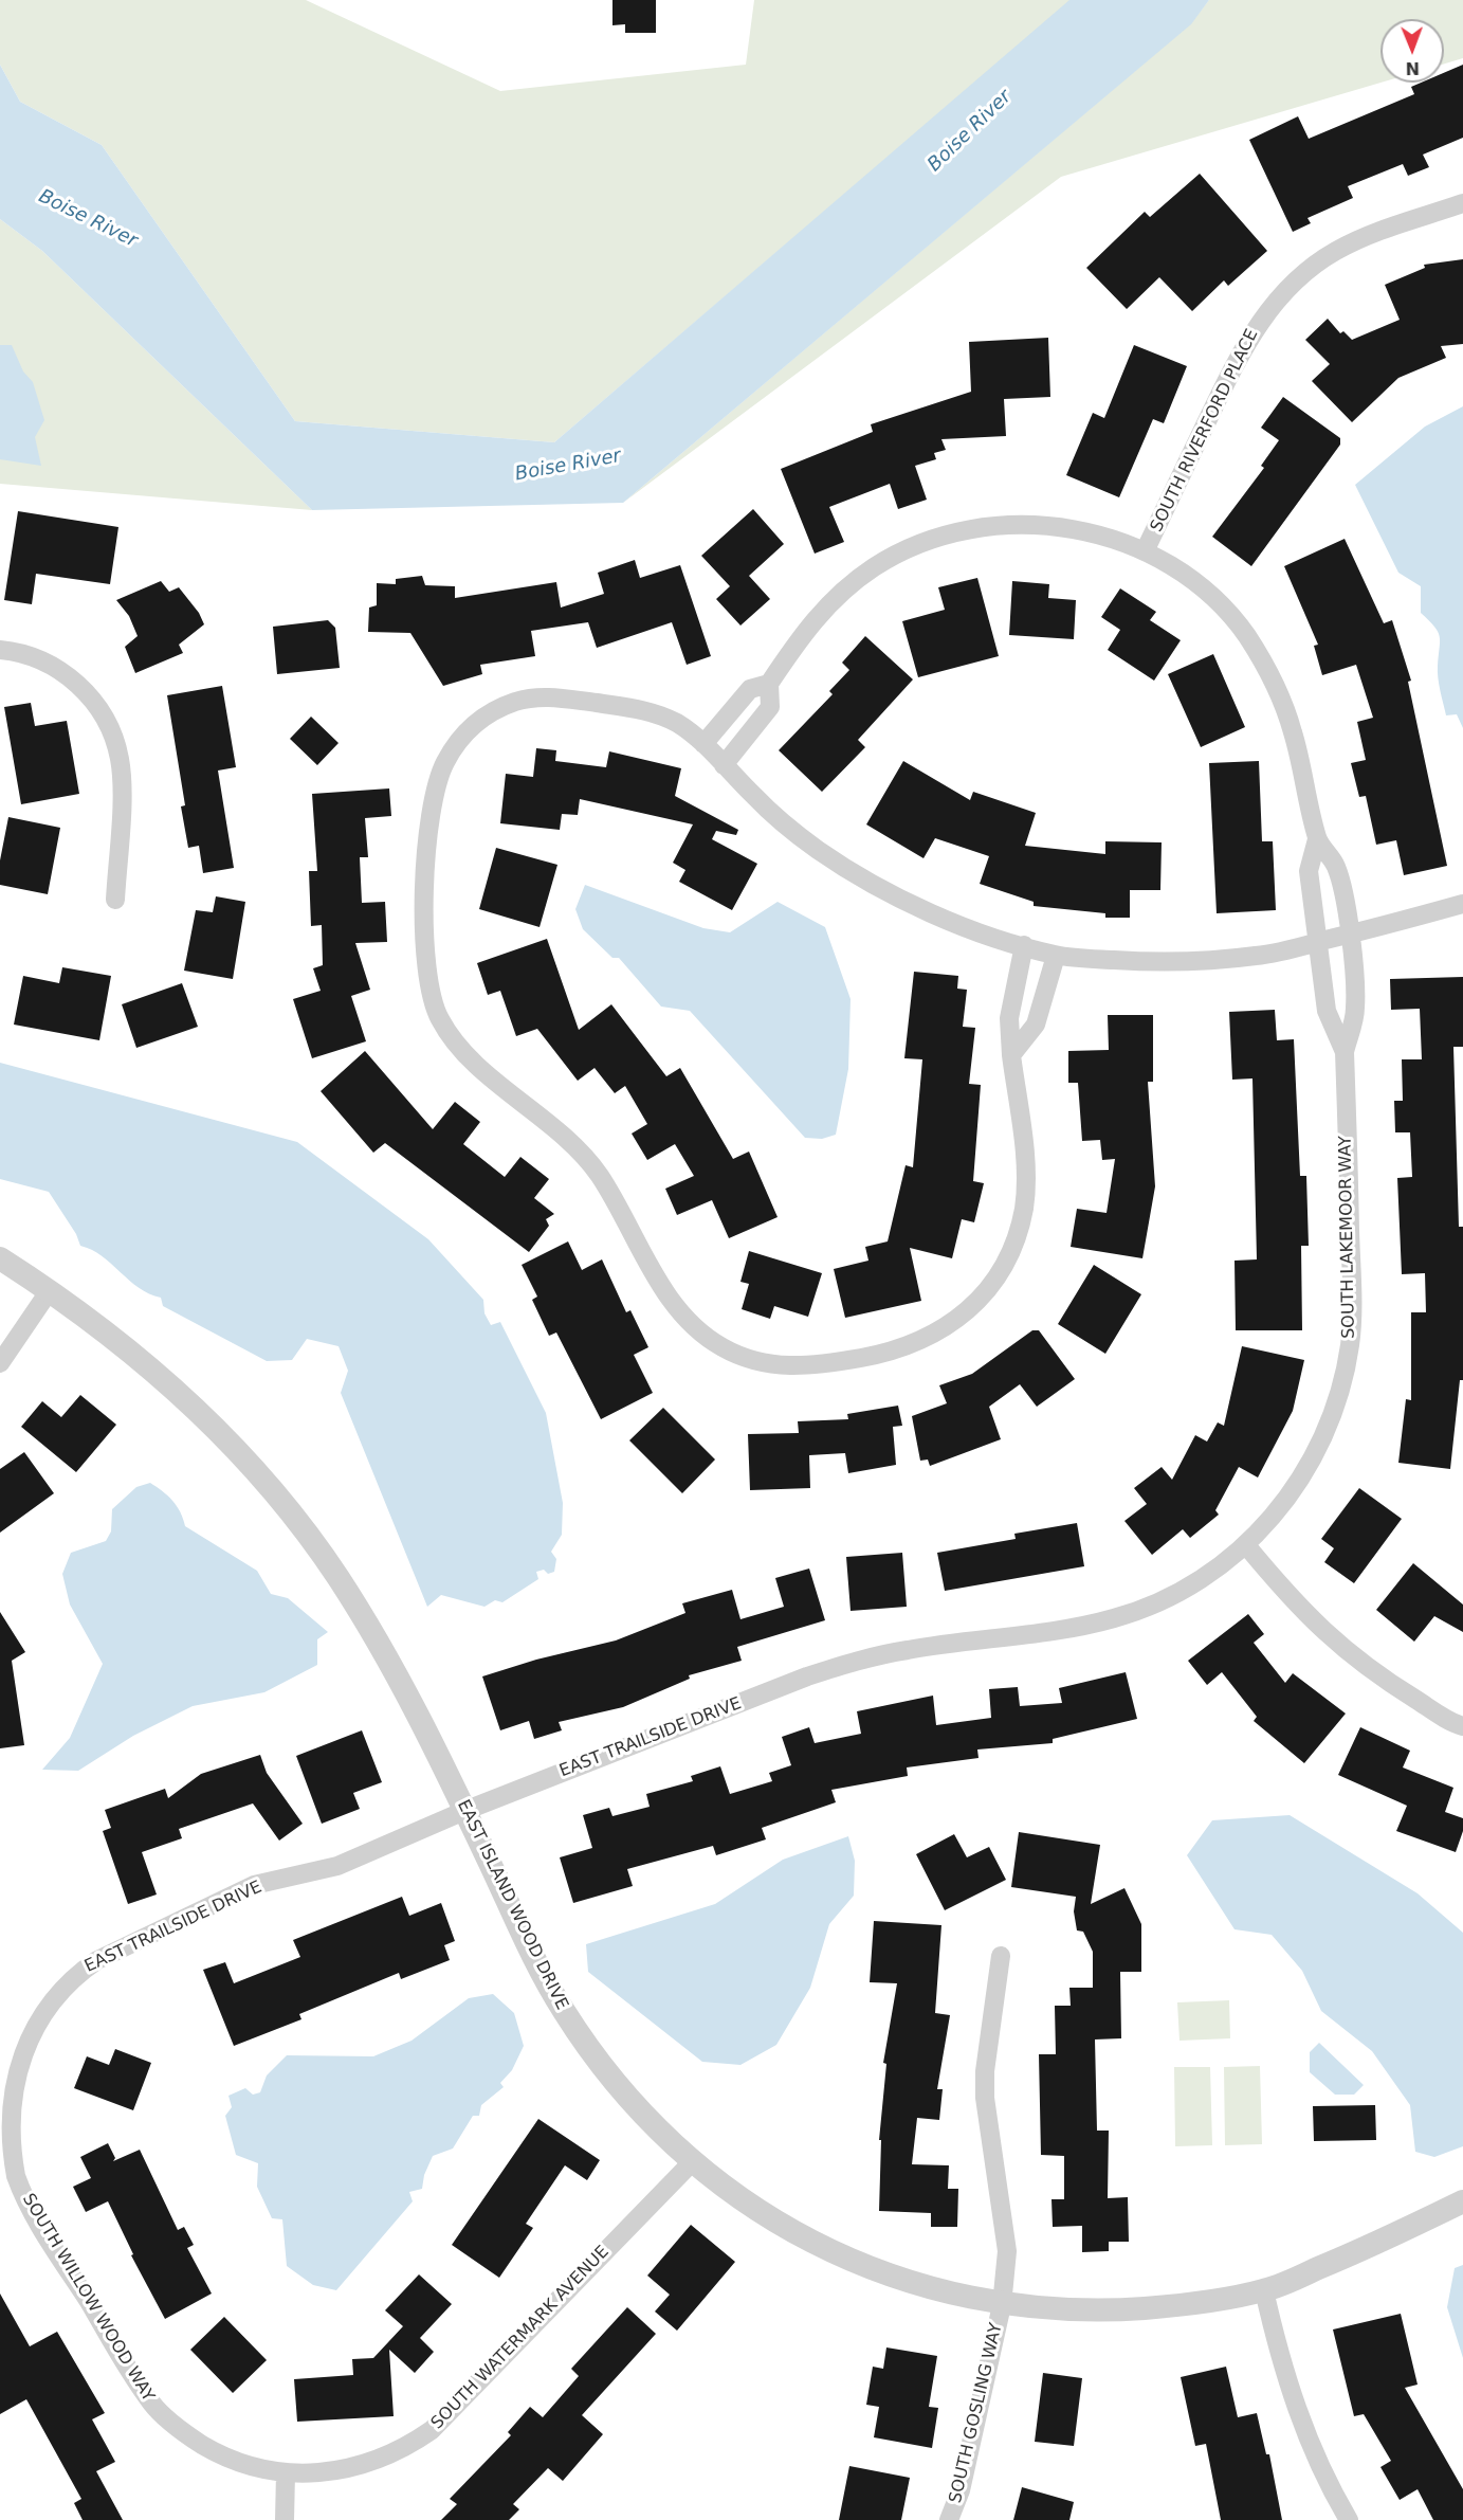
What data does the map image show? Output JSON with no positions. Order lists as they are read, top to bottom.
{
  "streets": {
    "street": [
      "SOUTH RIVERFORD PLACE",
      "SOUTH LAKEMOOR WAY",
      "EAST TRAILSIDE DRIVE",
      "EAST ISLAND WOOD DRIVE",
      "SOUTH WILLOW WOOD WAY",
      "SOUTH WATERMARK AVENUE",
      "SOUTH GOSLING WAY"
    ]
  },
  "crossings": [
    ["SOUTH RIVERFORD PLACE", "SOUTH LAKEMOOR WAY"],
    ["SOUTH LAKEMOOR WAY", "EAST TRAILSIDE DRIVE"],
    ["EAST TRAILSIDE DRIVE", "EAST ISLAND WOOD DRIVE"],
    ["EAST TRAILSIDE DRIVE", "SOUTH WILLOW WOOD WAY"],
    ["EAST ISLAND WOOD DRIVE", "SOUTH WATERMARK AVENUE"],
    ["EAST ISLAND WOOD DRIVE", "SOUTH GOSLING WAY"],
    ["SOUTH WILLOW WOOD WAY", "SOUTH WATERMARK AVENUE"]
  ],
  "water": ["Boise River"],
  "north": "bottom"
}
